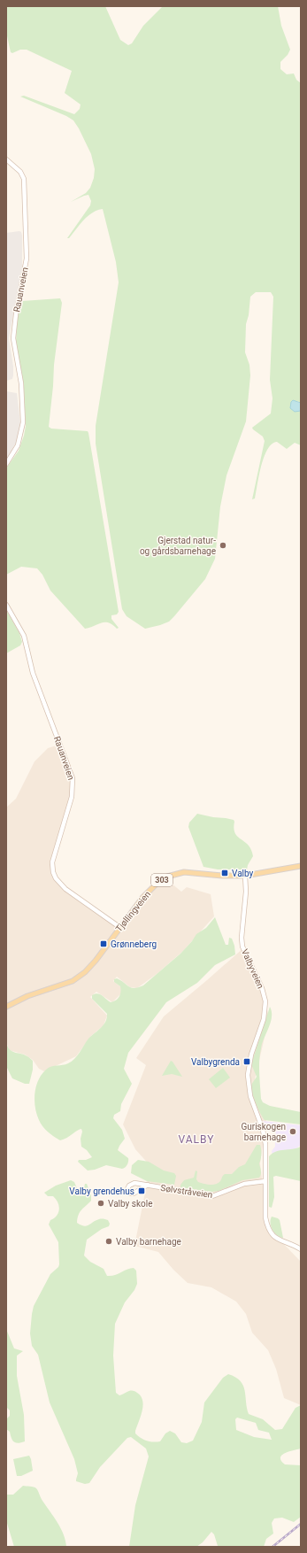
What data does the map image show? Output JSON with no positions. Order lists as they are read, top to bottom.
{
  "streets": {
    "main road": [
      "Rauanveien",
      "303",
      "Tjøllingveien",
      "Valbyveien",
      "Sølvstråveien"
    ]
  },
  "crossings": [
    ["Rauanveien", "Tjøllingveien"],
    ["Tjøllingveien", "Valbyveien"],
    ["Valbyveien", "Sølvstråveien"]
  ],
  "districts": ["VALBY"],
  "places": {
    "other": [
      "Gjerstad natur- og gårdsbarnehage",
      "Guriskogen barnehage",
      "Valby skole",
      "Valby barnehage"
    ],
    "transit": [
      "Valby",
      "Grønneberg",
      "Valbygrenda",
      "Valby grendehus"
    ]
  }
}
